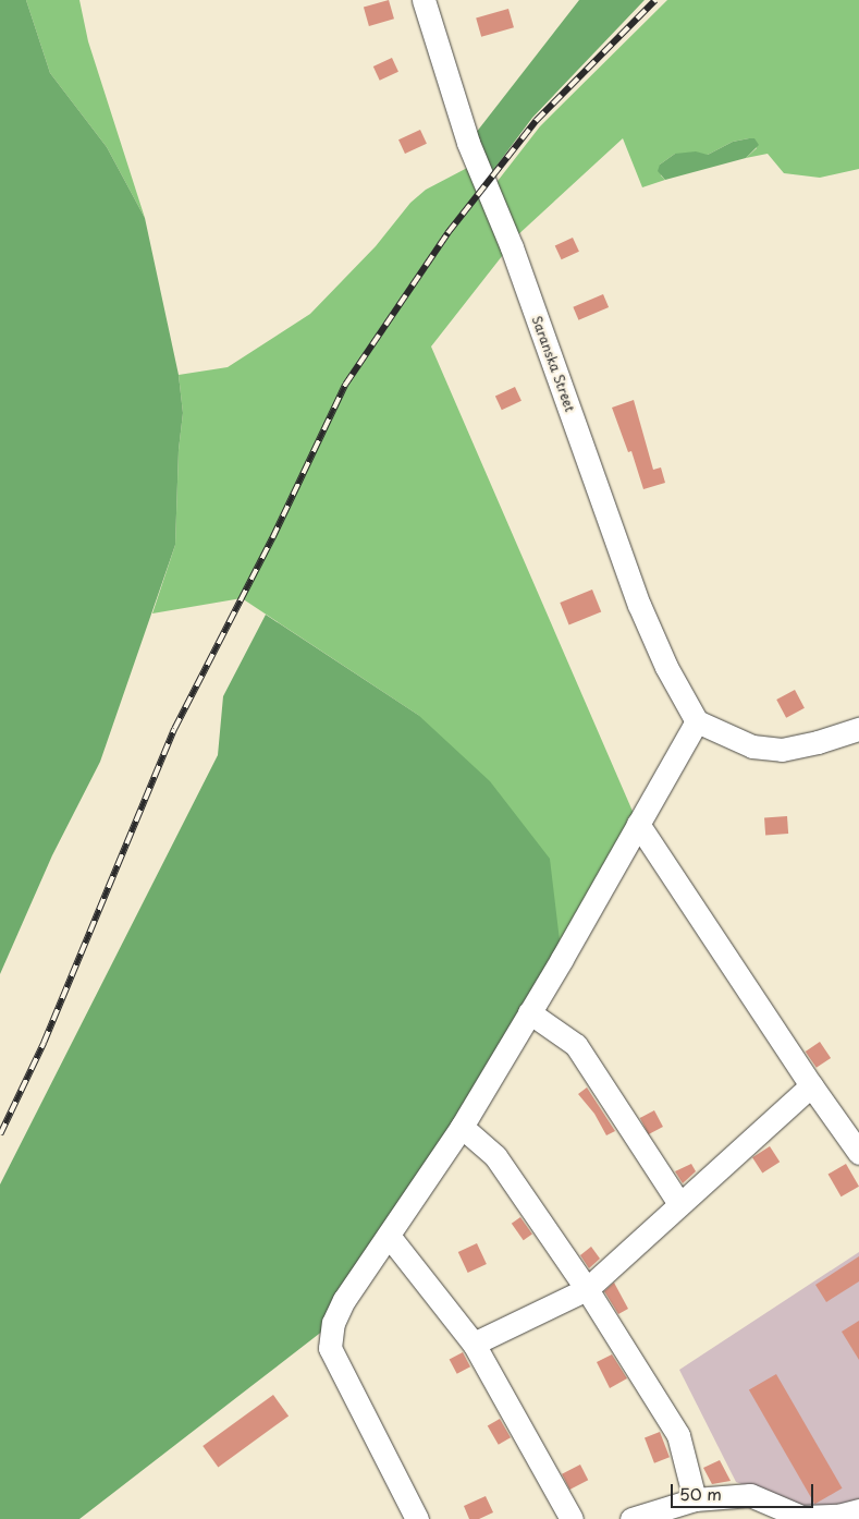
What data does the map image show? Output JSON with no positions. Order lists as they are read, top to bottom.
{
  "streets": {
    "street": ["Saranska Street"]
  },
  "scale_bar": "50 m"
}
